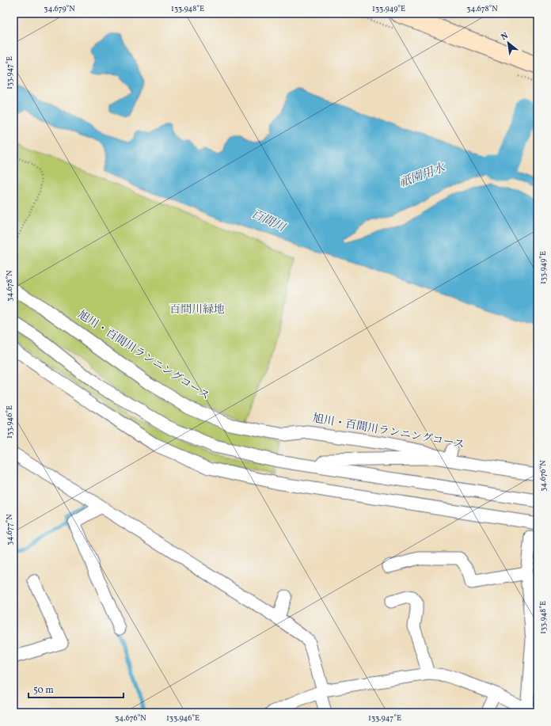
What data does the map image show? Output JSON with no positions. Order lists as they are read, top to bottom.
{
  "water": ["祇園用水", "百間川"],
  "parks": ["百間川緑地"],
  "scale_bar": "50 m",
  "north": "top left",
  "coordinates": [
    "34.679°N",
    "133.948°E",
    "133.949°E",
    "34.678°N",
    "133.947°E",
    "133.946°E",
    "34.676°N",
    "34.677°N"
  ]
}
